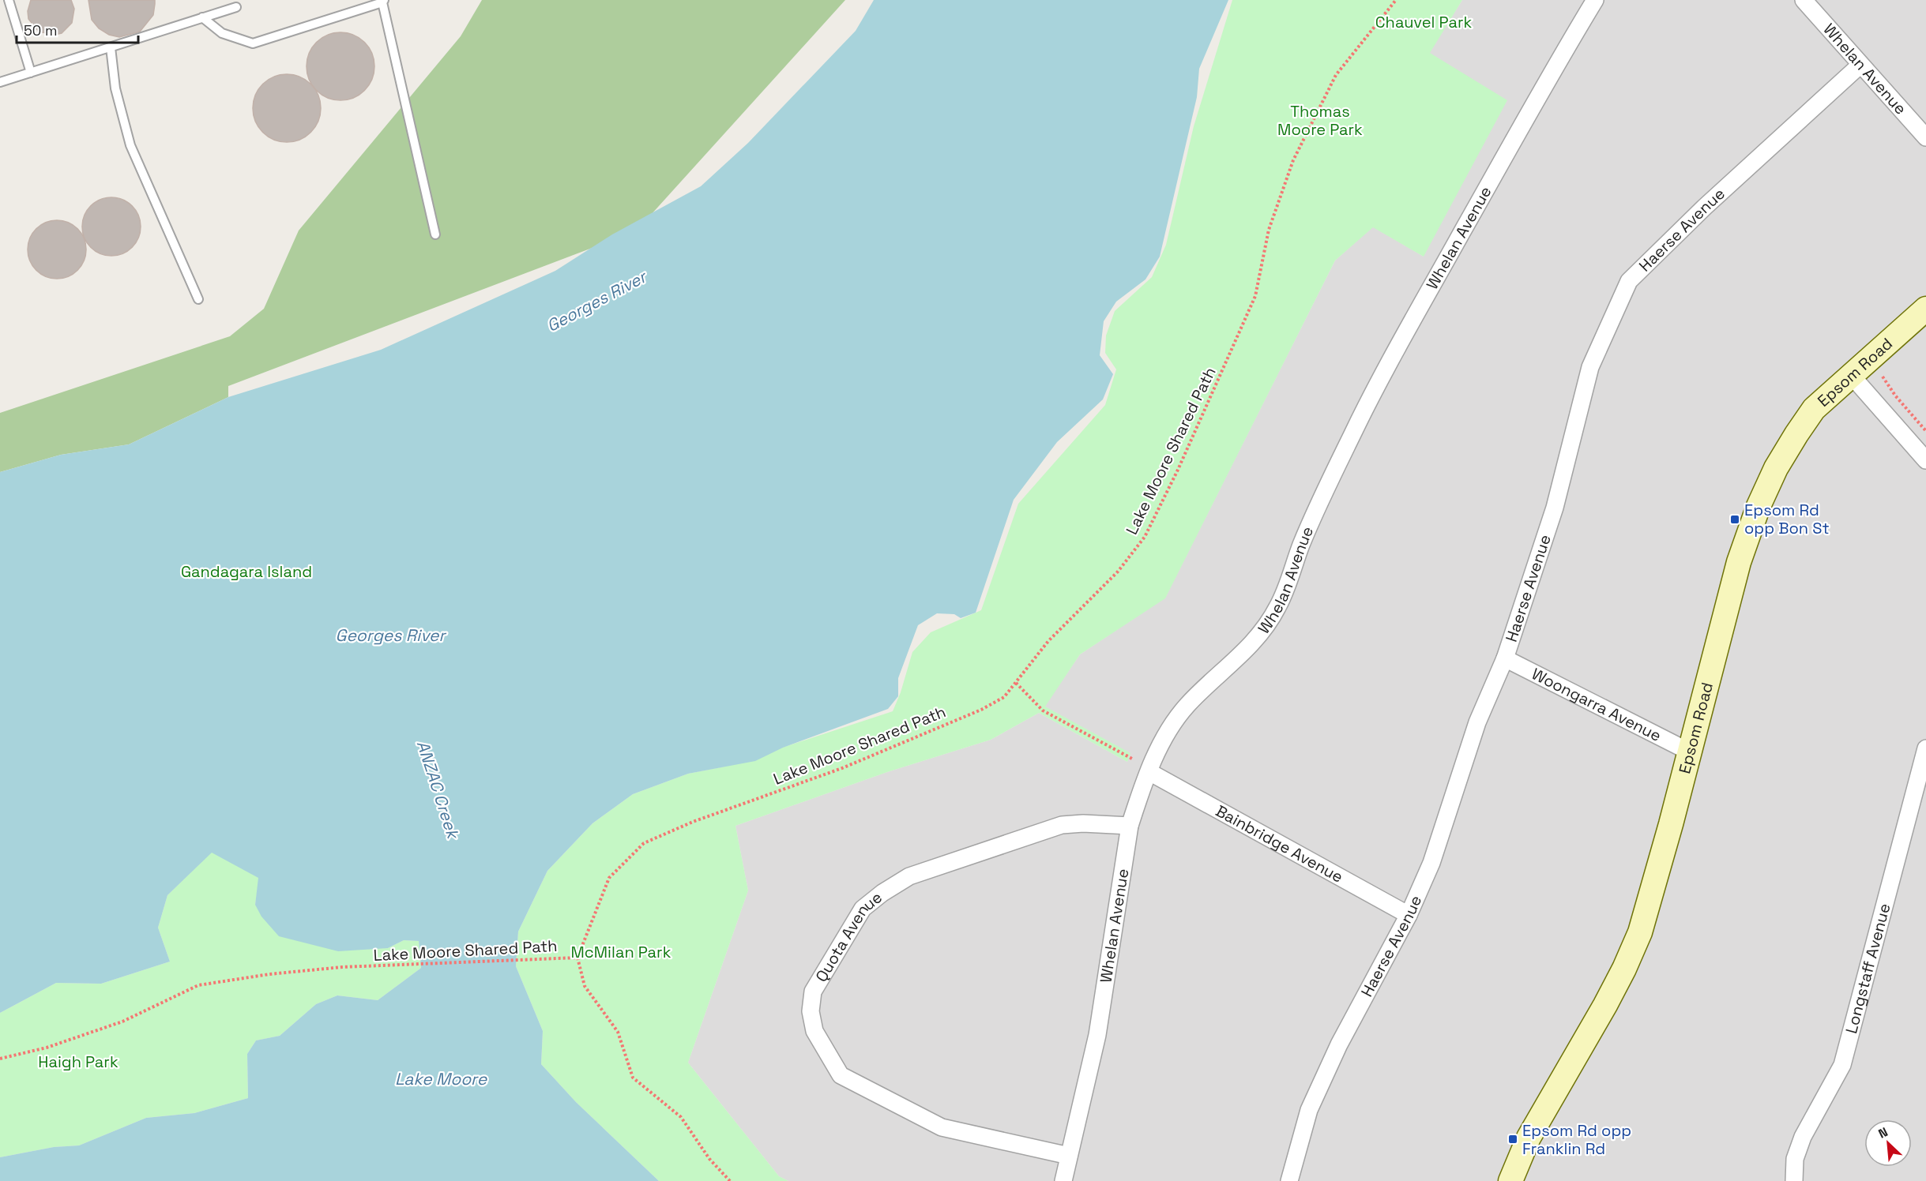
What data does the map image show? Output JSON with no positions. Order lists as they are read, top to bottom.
{
  "streets": {
    "street": [
      "Whelan Avenue",
      "Haerse Avenue",
      "Epsom Road",
      "Woongarra Avenue",
      "Bainbridge Avenue",
      "Quota Avenue",
      "Longstaff Avenue"
    ],
    "path": ["Lake Moore Shared Path"]
  },
  "crossings": [
    ["Whelan Avenue", "Haerse Avenue"],
    ["Whelan Avenue", "Bainbridge Avenue"],
    ["Whelan Avenue", "Quota Avenue"],
    ["Haerse Avenue", "Woongarra Avenue"],
    ["Haerse Avenue", "Bainbridge Avenue"],
    ["Epsom Road", "Woongarra Avenue"]
  ],
  "water": ["Georges River", "ANZAC Creek", "Lake Moore"],
  "parks": [
    "Chauvel Park",
    "Thomas Moore Park",
    "Gandagara Island",
    "McMilan Park",
    "Haigh Park"
  ],
  "places": {
    "transit": ["Epsom Rd opp Bon St", "Epsom Rd opp Franklin Rd"]
  },
  "scale_bar": "50 m",
  "north": "top left"
}
